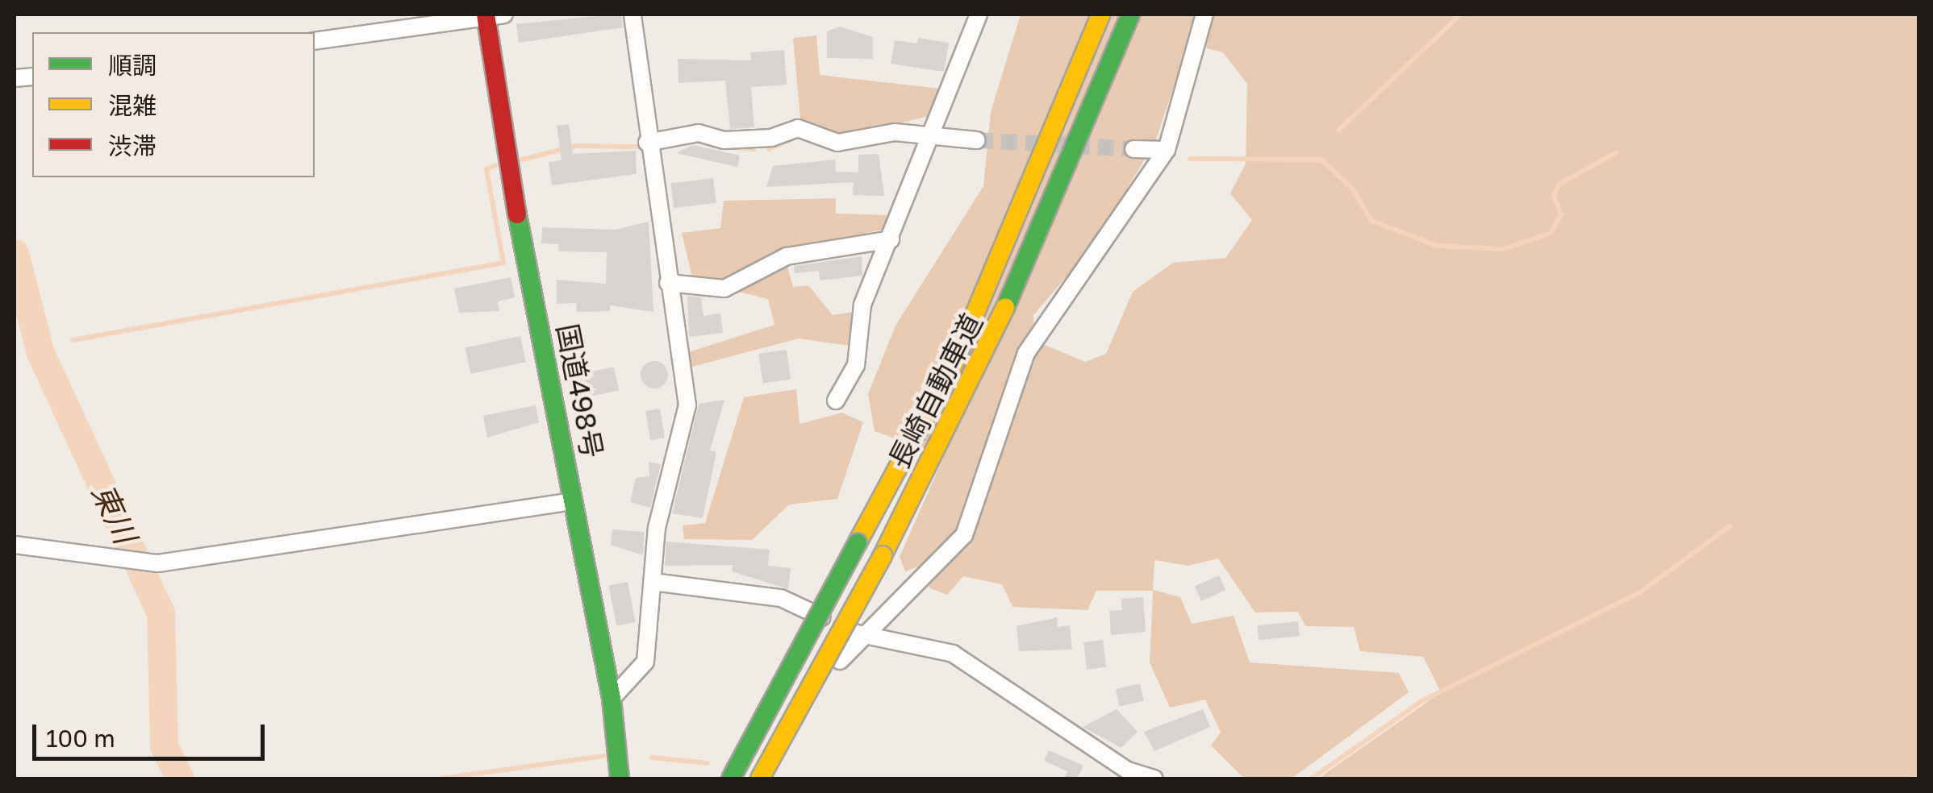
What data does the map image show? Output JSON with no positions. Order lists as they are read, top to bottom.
{
  "streets": {
    "highway": ["国道498号", "長崎自動車道"]
  },
  "water": ["東川"],
  "legend": ["順調", "混雑", "渋滞"],
  "scale_bar": "100 m"
}
